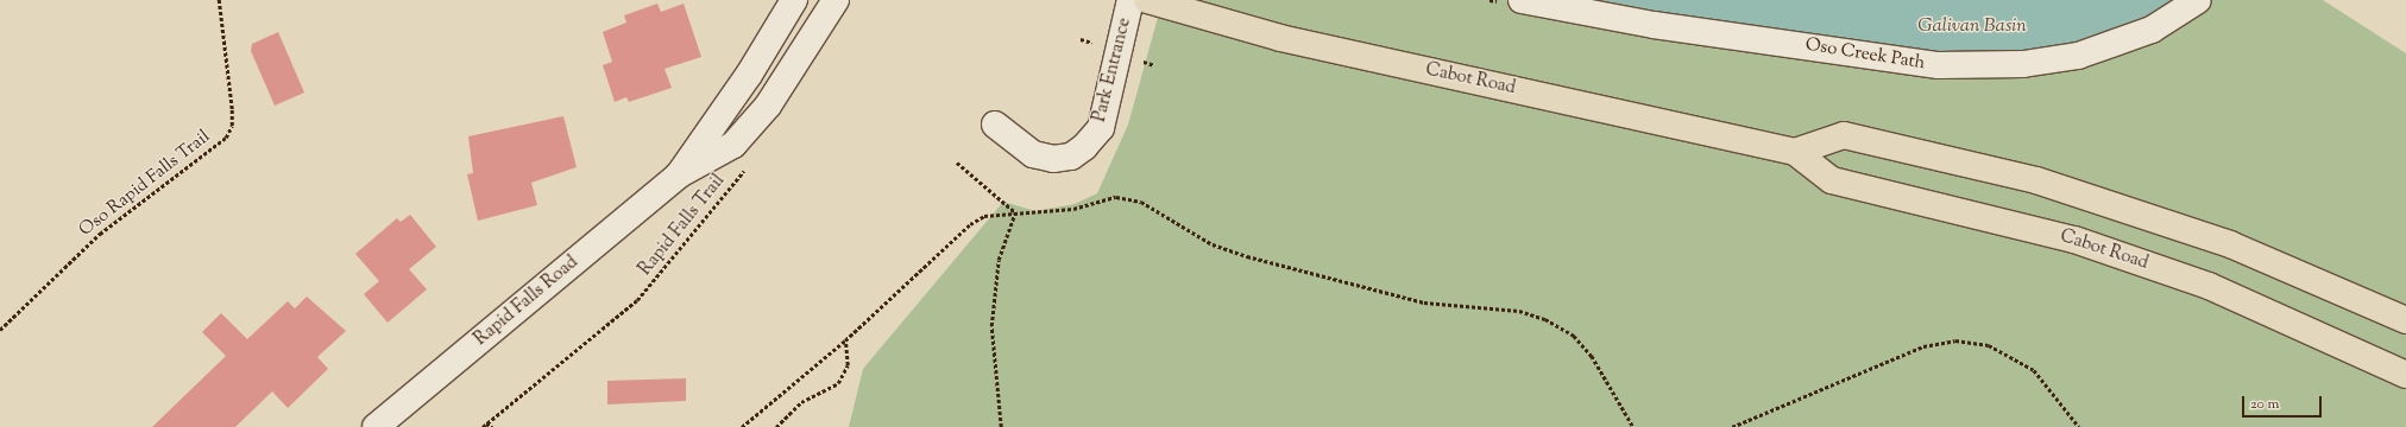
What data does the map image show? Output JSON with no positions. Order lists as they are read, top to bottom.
{
  "streets": {
    "main road": ["Cabot Road"],
    "street": ["Oso Creek Path", "Park Entrance", "Rapid Falls Road"],
    "path": ["Oso Rapid Falls Trail", "Rapid Falls Trail"]
  },
  "water": ["Galivan Basin"],
  "scale_bar": "20 m"
}
